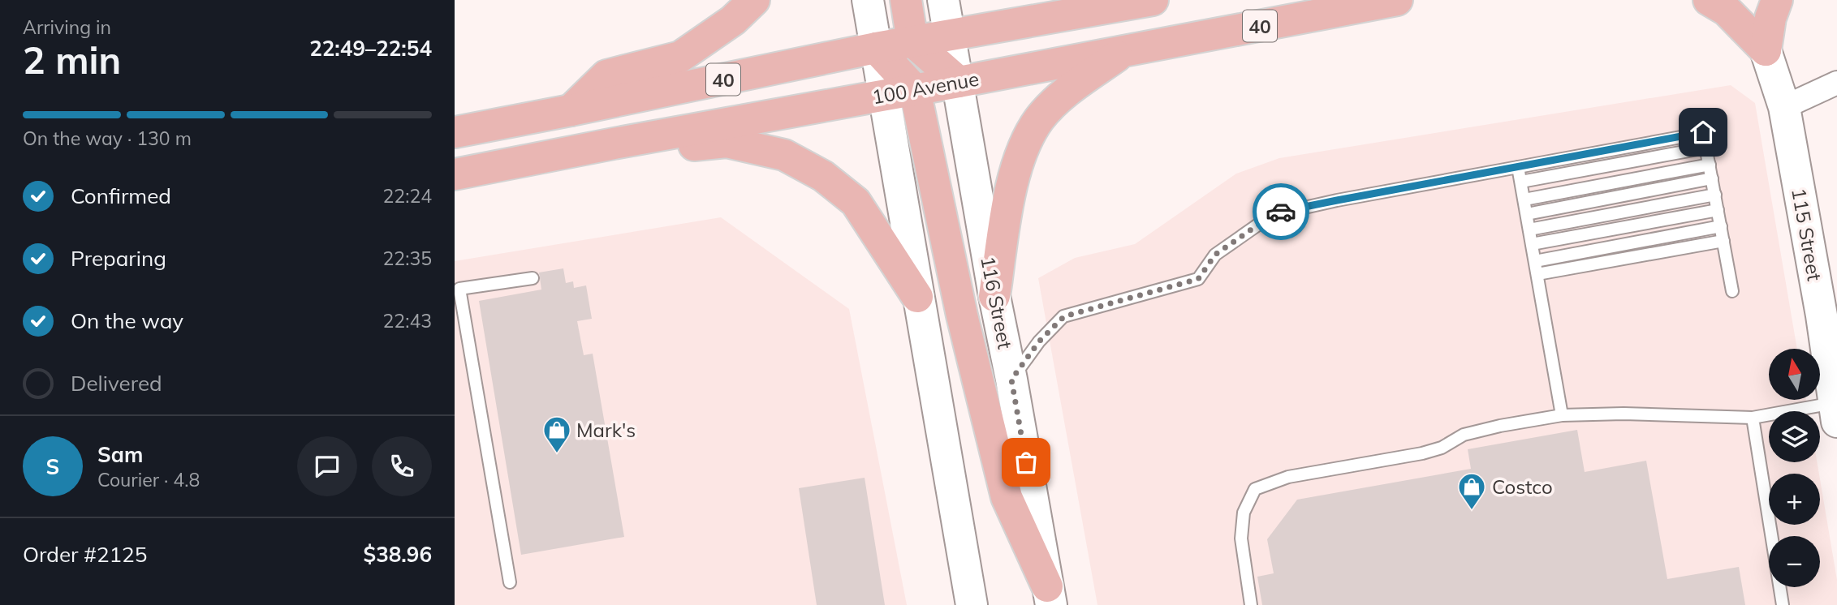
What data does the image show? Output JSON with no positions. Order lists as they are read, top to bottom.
{
  "streets": {
    "main road": [
      "40",
      "100 Avenue",
      "115 Street",
      "116 Street"
    ]
  },
  "crossings": [
    ["40", "116 Street"],
    ["100 Avenue", "116 Street"]
  ],
  "places": {
    "shop": ["Mark's", "Costco"]
  },
  "north": "top",
  "page": {
    "heading": ["2 min", "Arriving in", "22:49–22:54"],
    "panel": [
      "Sam",
      "Courier · 4.8",
      "Order #2125",
      "$38.96"
    ],
    "bar": "On the way · 130 m",
    "list": [
      ["Confirmed", "22:24"],
      ["Preparing", "22:35"],
      ["On the way", "22:43"],
      "Delivered"
    ],
    "map_buttons": ["+", "−"],
    "round": "S"
  }
}
